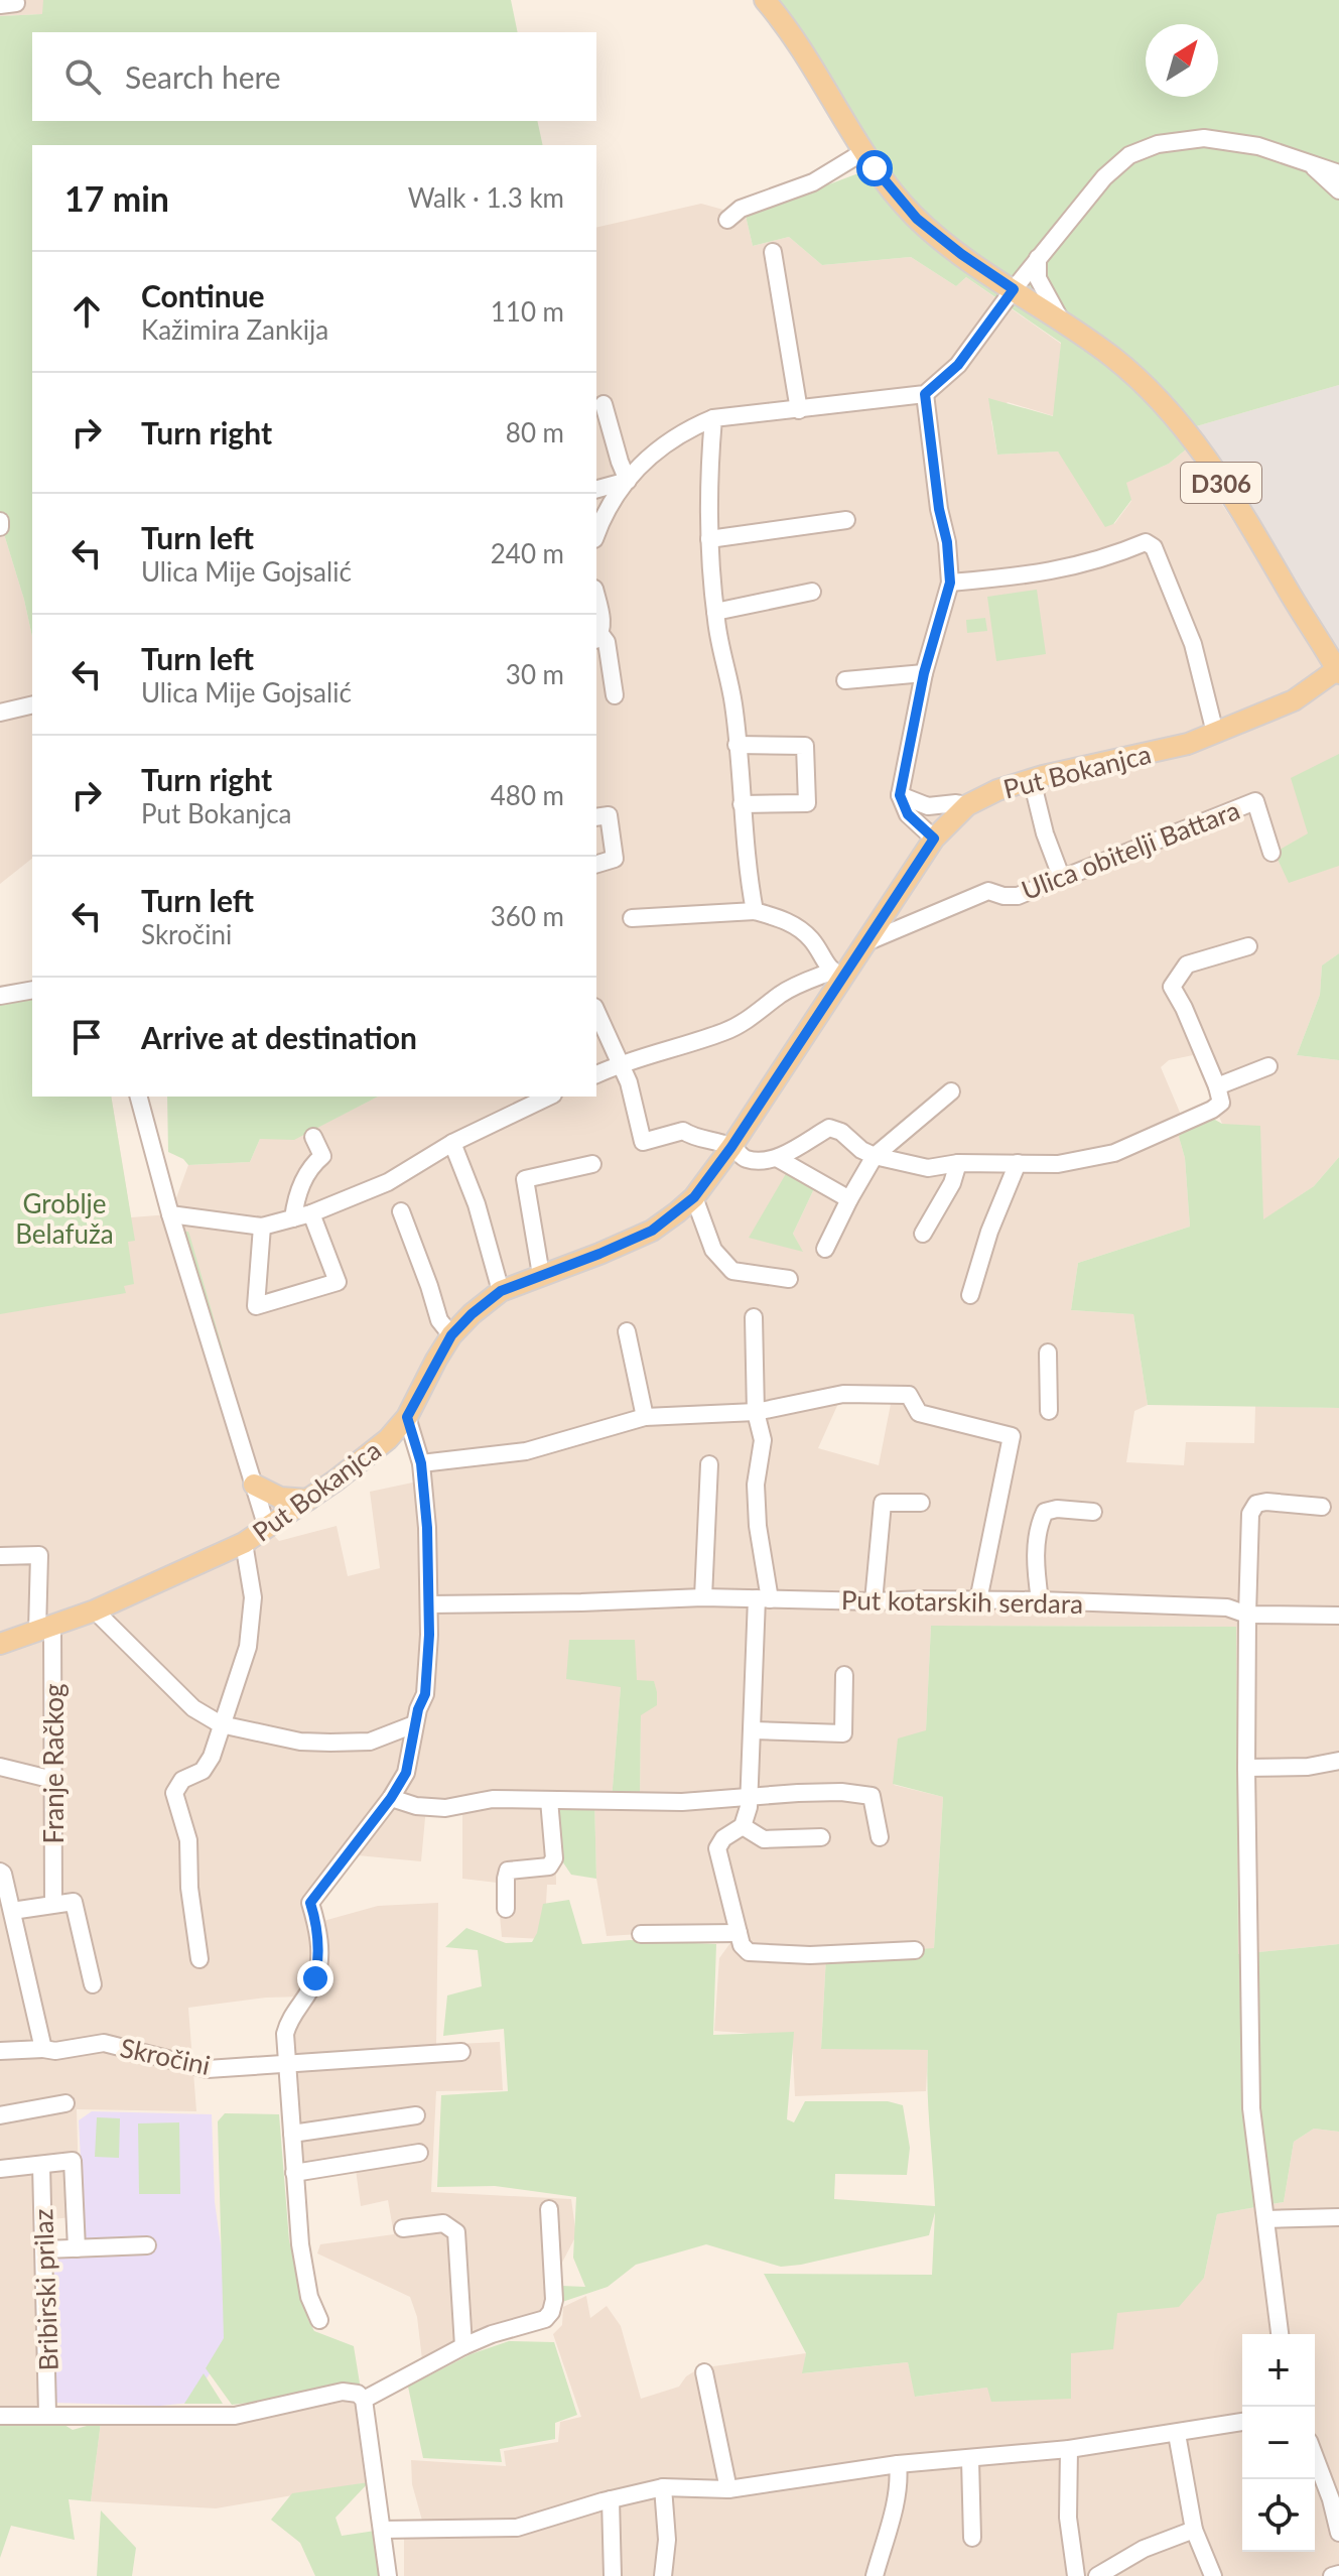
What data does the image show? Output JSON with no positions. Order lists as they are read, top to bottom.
{
  "streets": {
    "main road": ["D306", "Put Bokanjca"],
    "street": [
      "Ulica obitelji Battara",
      "Put kotarskih serdara",
      "Franje Račkog",
      "Skročini",
      "Bribirski prilaz"
    ]
  },
  "crossings": [
    ["D306", "Put Bokanjca"],
    ["Put Bokanjca", "Ulica obitelji Battara"],
    ["Put Bokanjca", "Franje Račkog"]
  ],
  "parks": ["Groblje Belafuža"],
  "north": "top right",
  "page": {
    "search": "Search here",
    "heading": ["17 min", "Walk · 1.3 km"],
    "list": [
      ["Continue", "Kažimira Zankija", "110 m"],
      ["Turn right", "80 m"],
      ["Turn left", "Ulica Mije Gojsalić", "240 m"],
      ["Turn left", "Ulica Mije Gojsalić", "30 m"],
      ["Turn right", "Put Bokanjca", "480 m"],
      ["Turn left", "Skročini", "360 m"],
      "Arrive at destination"
    ],
    "map_buttons": ["+", "−"]
  }
}
